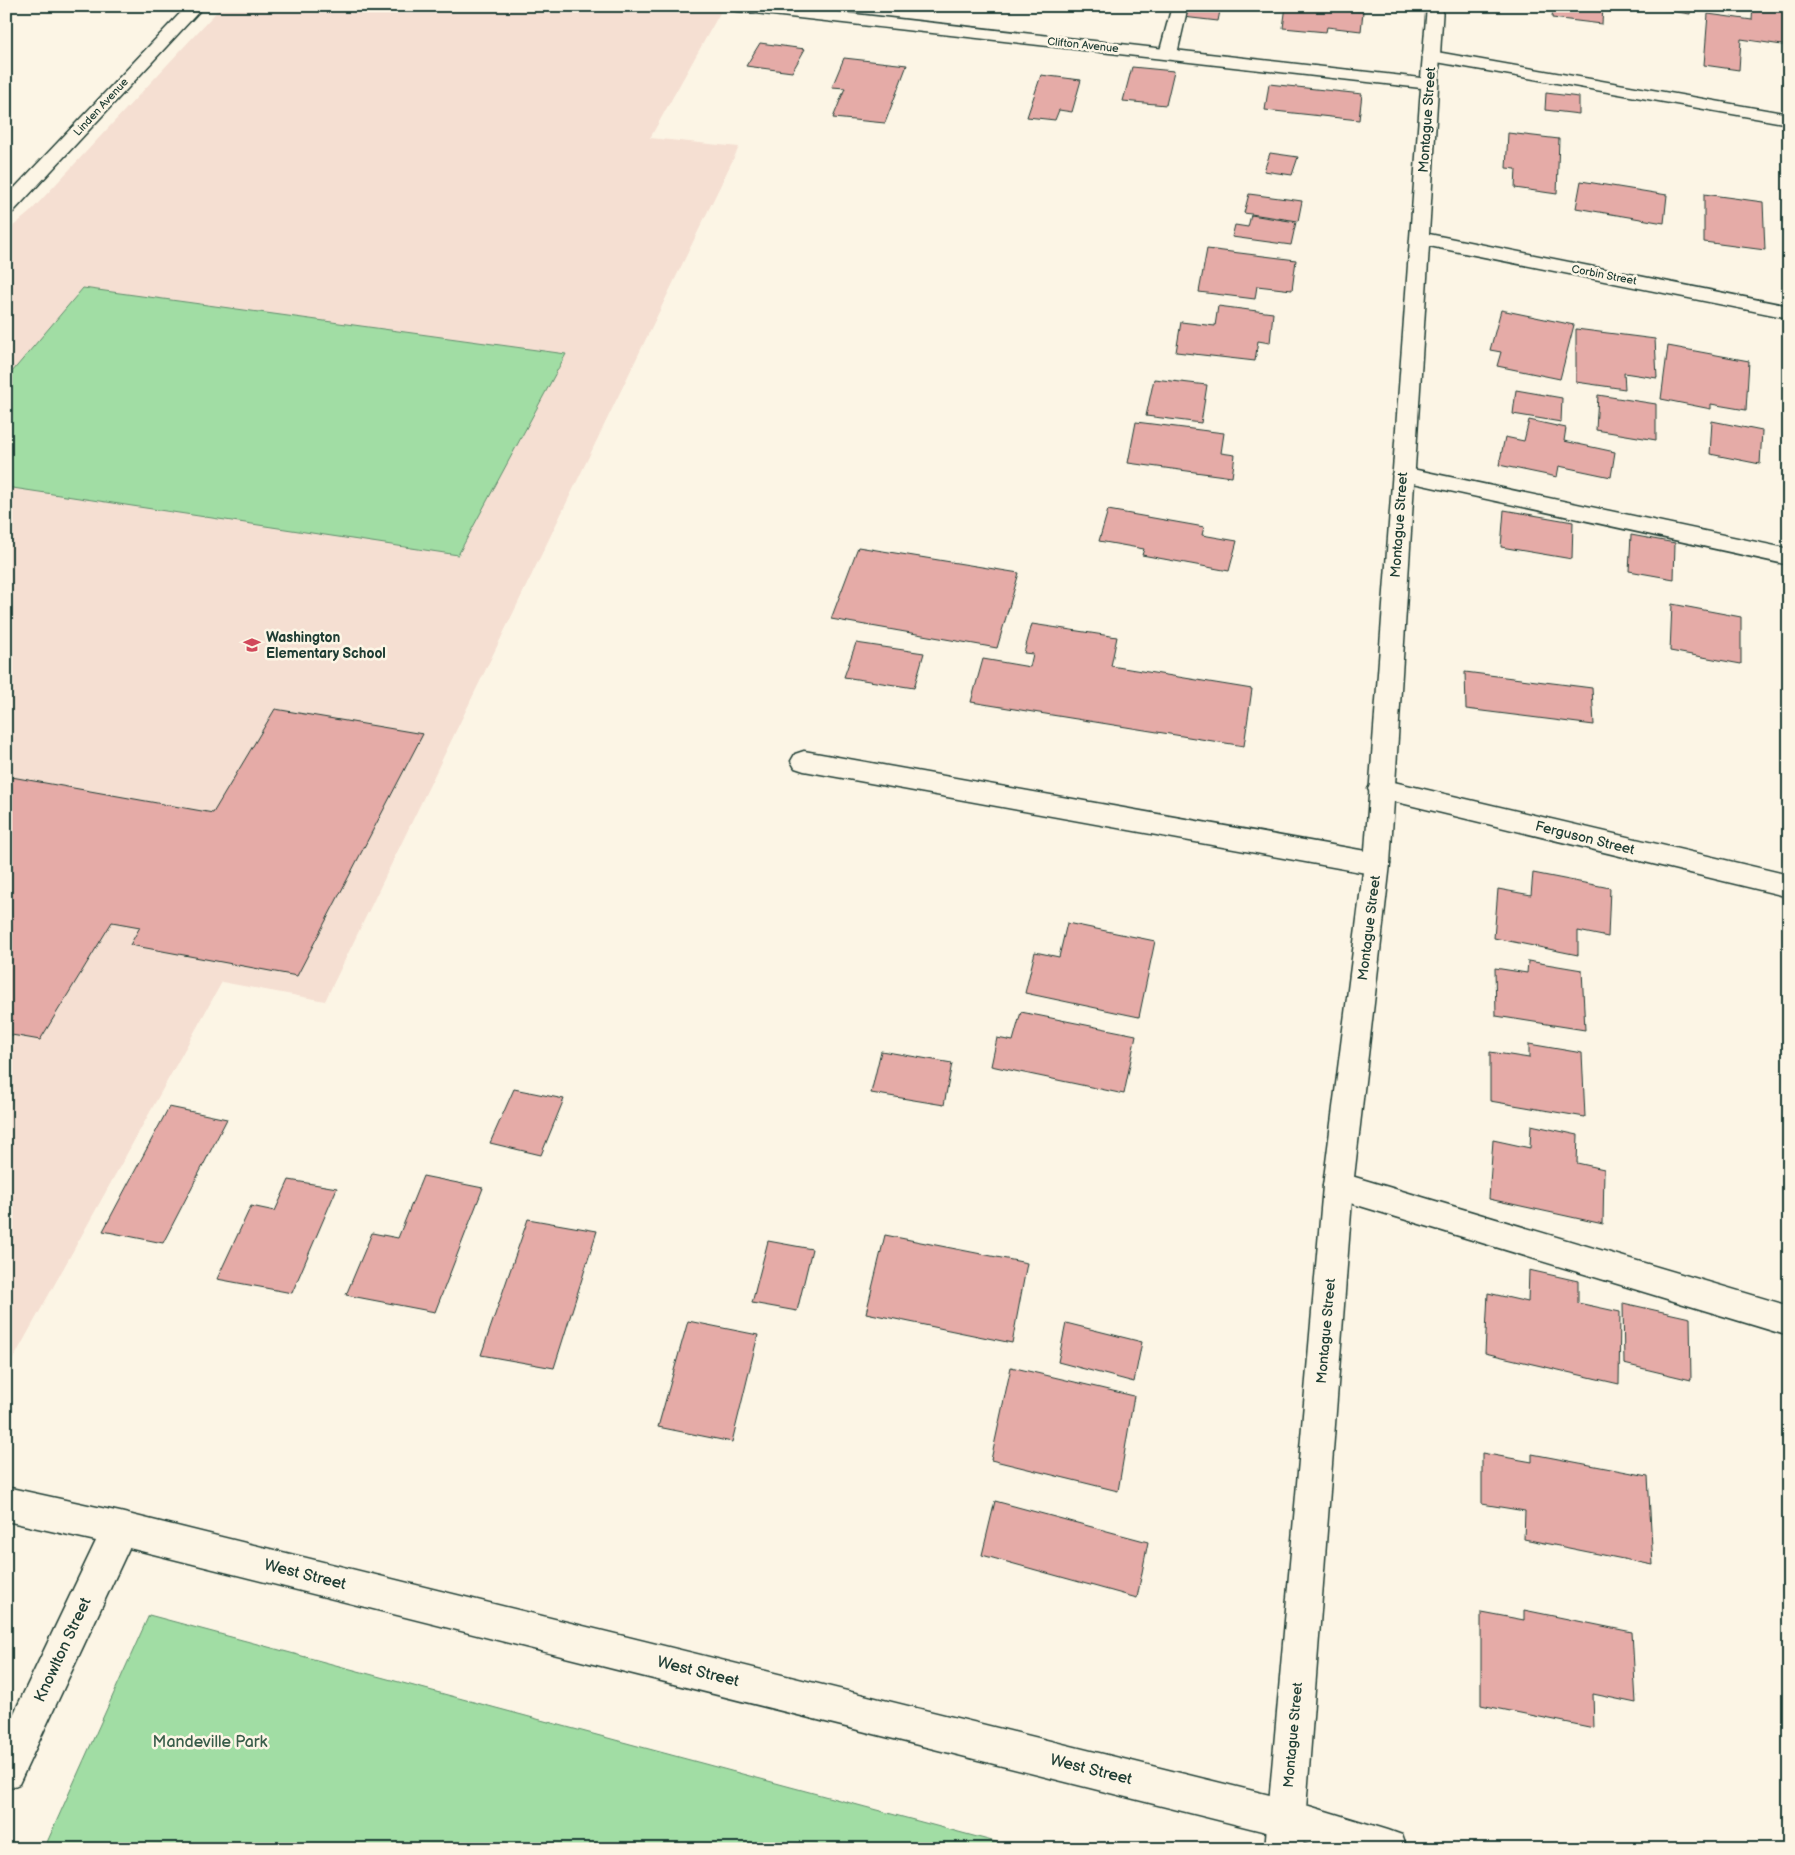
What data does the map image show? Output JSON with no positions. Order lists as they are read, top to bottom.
{
  "streets": {
    "street": [
      "Clifton Avenue",
      "Linden Avenue",
      "Montague Street",
      "Corbin Street",
      "Ferguson Street",
      "West Street",
      "Knowlton Street"
    ]
  },
  "crossings": [
    ["Clifton Avenue", "Montague Street"],
    ["Montague Street", "Corbin Street"],
    ["Montague Street", "Ferguson Street"],
    ["Montague Street", "West Street"],
    ["West Street", "Knowlton Street"]
  ],
  "parks": ["Mandeville Park"],
  "places": {
    "school or university": ["Washington Elementary School"]
  }
}
